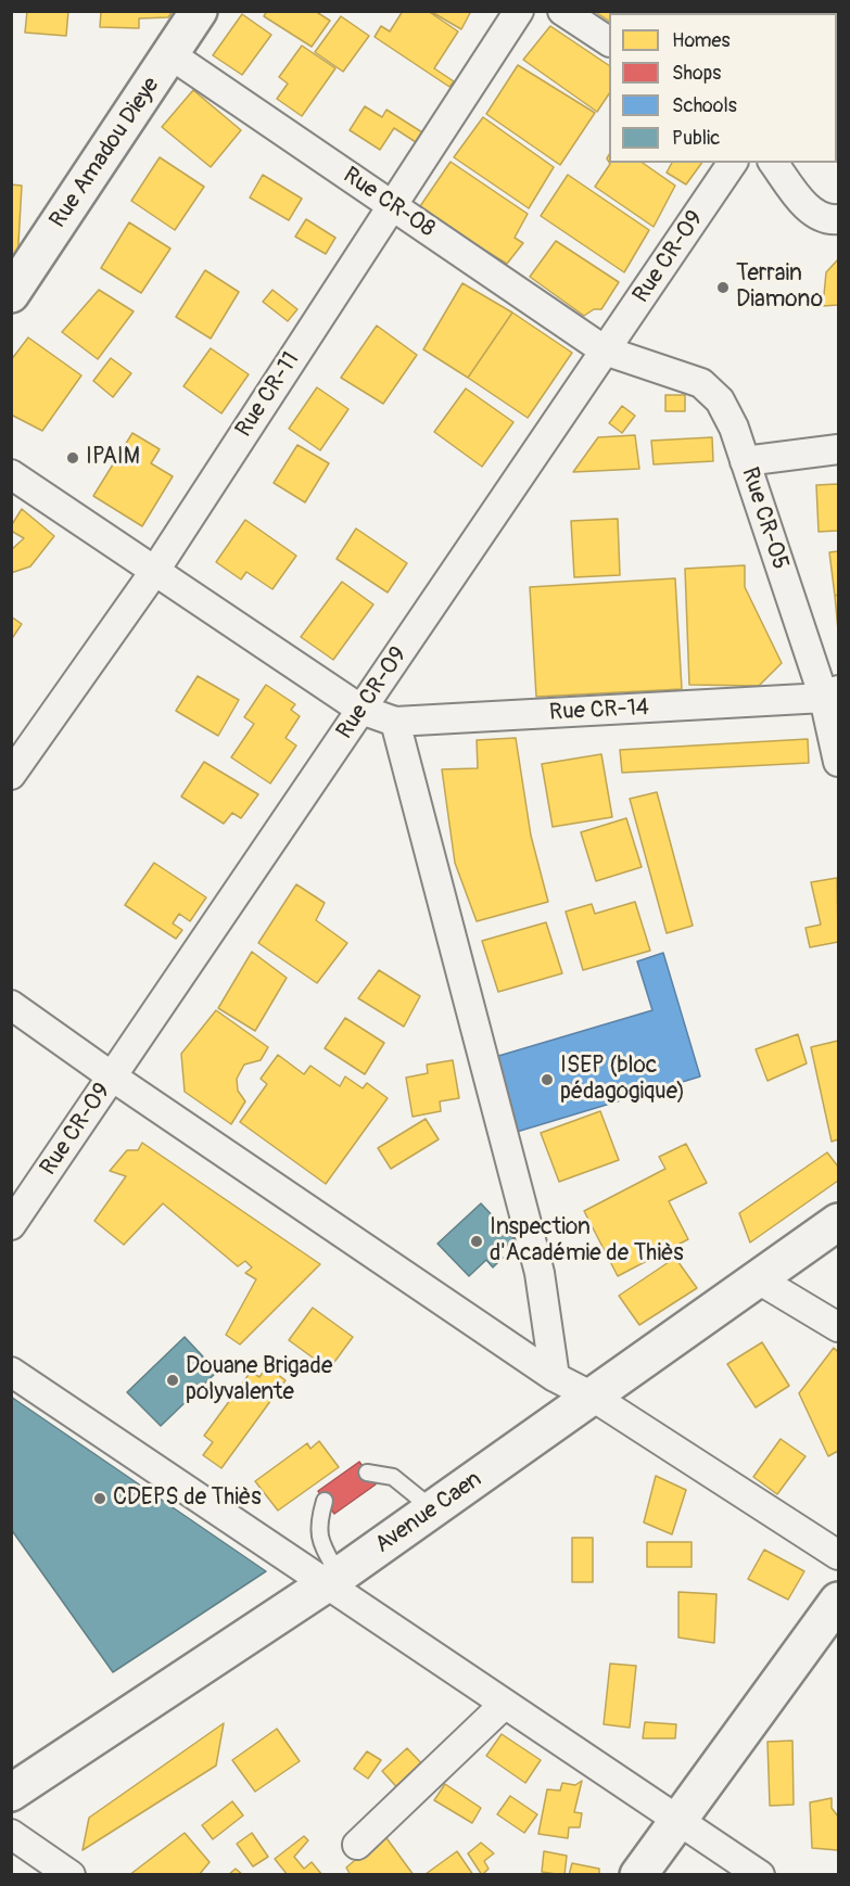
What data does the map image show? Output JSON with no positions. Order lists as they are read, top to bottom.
{
  "streets": {
    "main road": ["Rue Amadou Dieye", "Avenue Caen"],
    "street": [
      "Rue CR-08",
      "Rue CR-09",
      "Rue CR-11",
      "Rue CR-05",
      "Rue CR-14"
    ]
  },
  "crossings": [
    ["Rue Amadou Dieye", "Rue CR-08"],
    ["Rue CR-08", "Rue CR-09"],
    ["Rue CR-08", "Rue CR-11"],
    ["Rue CR-08", "Rue CR-05"],
    ["Rue CR-09", "Rue CR-05"],
    ["Rue CR-09", "Rue CR-14"],
    ["Rue CR-11", "Rue CR-14"],
    ["Rue CR-05", "Rue CR-14"]
  ],
  "places": [
    "Terrain Diamono",
    "IPAIM",
    "ISEP (bloc pédagogique)",
    "Inspection d'Académie de Thiès",
    "Douane Brigade polyvalente",
    "CDEPS de Thiès"
  ],
  "legend": [
    "Homes",
    "Shops",
    "Schools",
    "Public"
  ]
}
